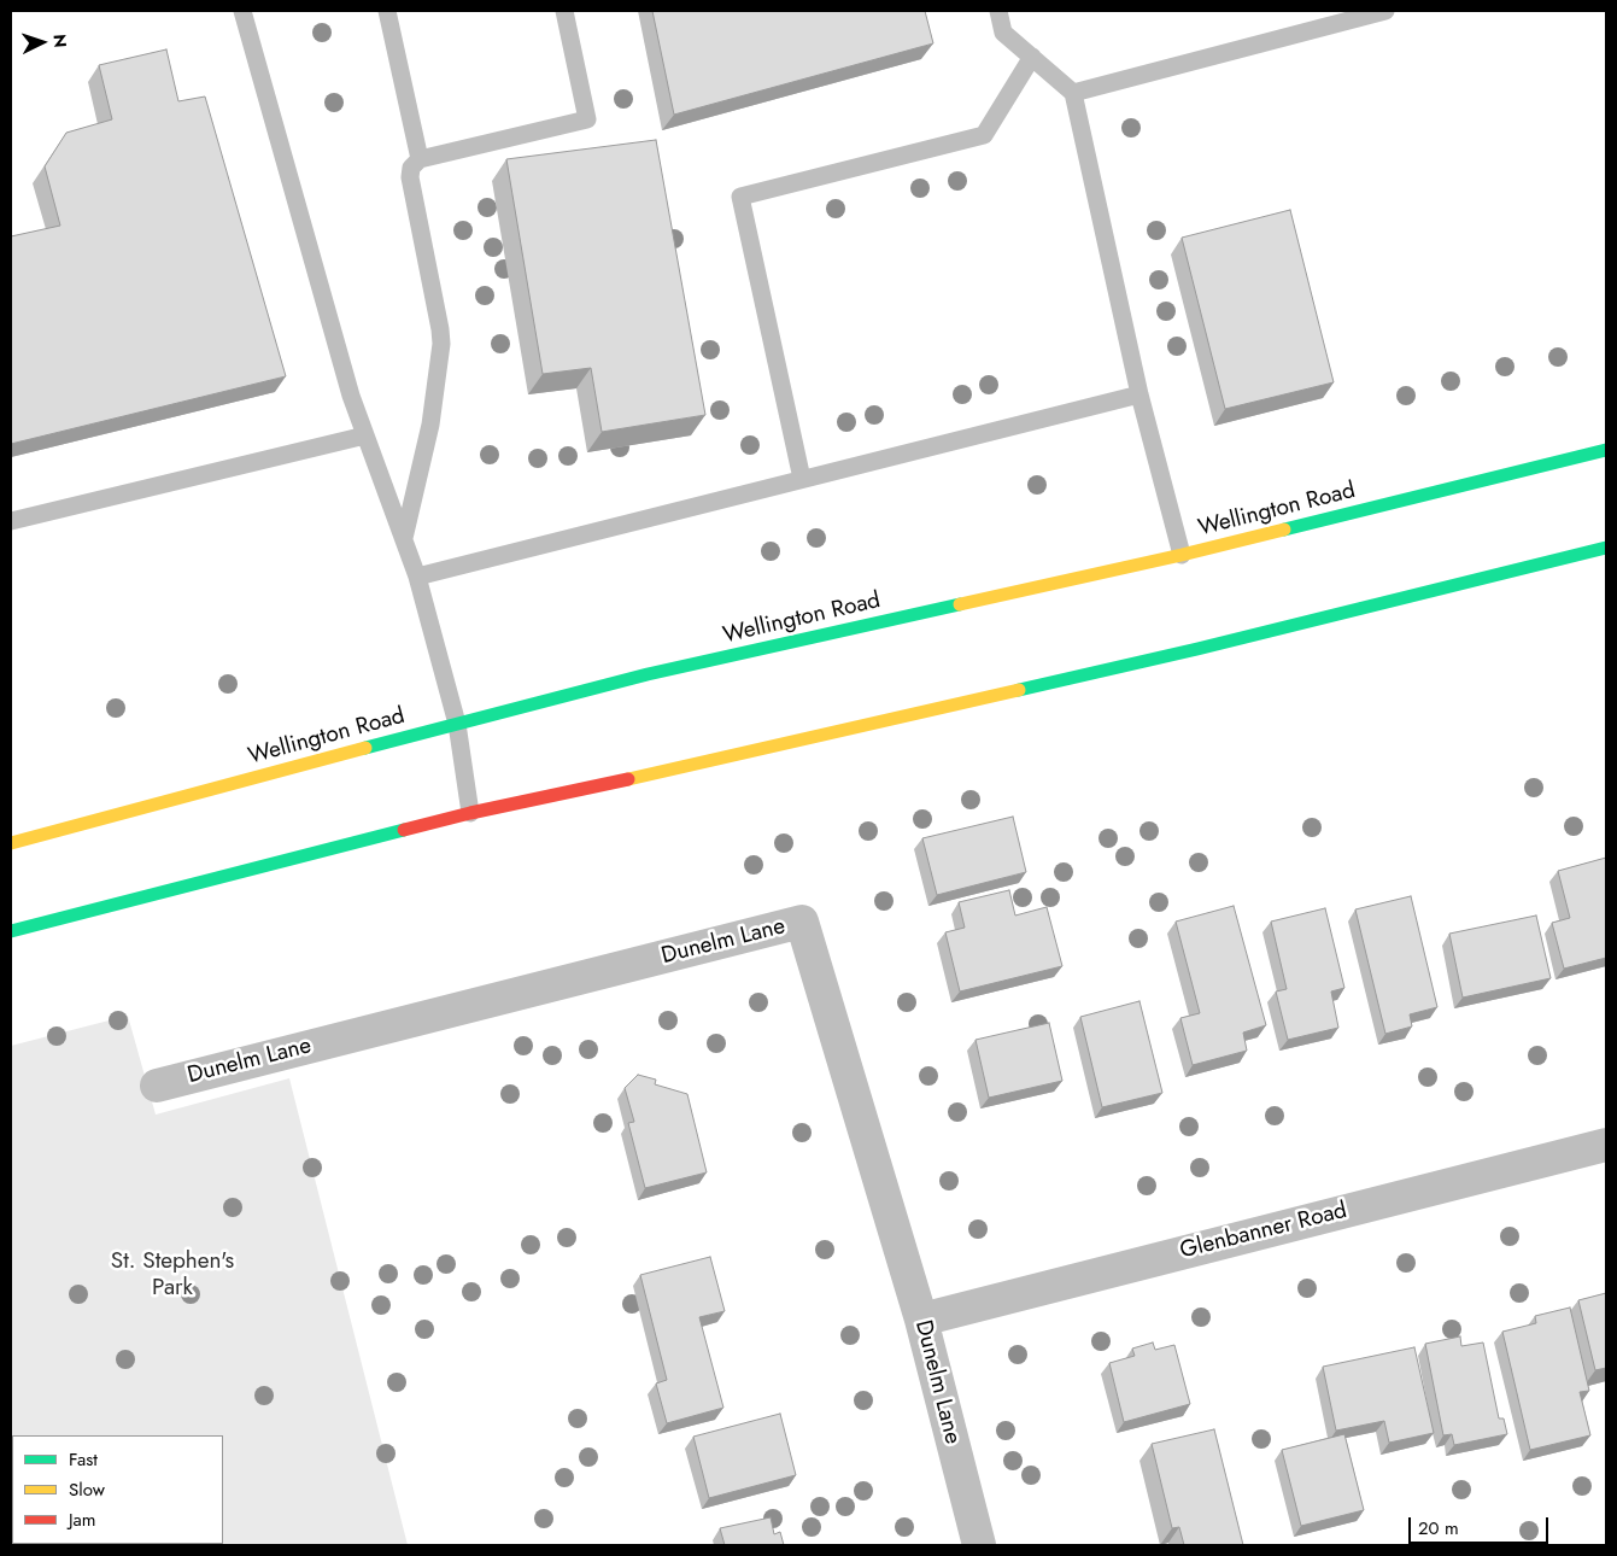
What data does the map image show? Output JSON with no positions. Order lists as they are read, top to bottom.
{
  "streets": {
    "main road": ["Wellington Road"],
    "street": ["Dunelm Lane", "Glenbanner Road"]
  },
  "crossings": [
    ["Dunelm Lane", "Glenbanner Road"]
  ],
  "parks": ["St. Stephen's Park"],
  "legend": ["Fast", "Slow", "Jam"],
  "scale_bar": "20 m",
  "north": "right"
}
